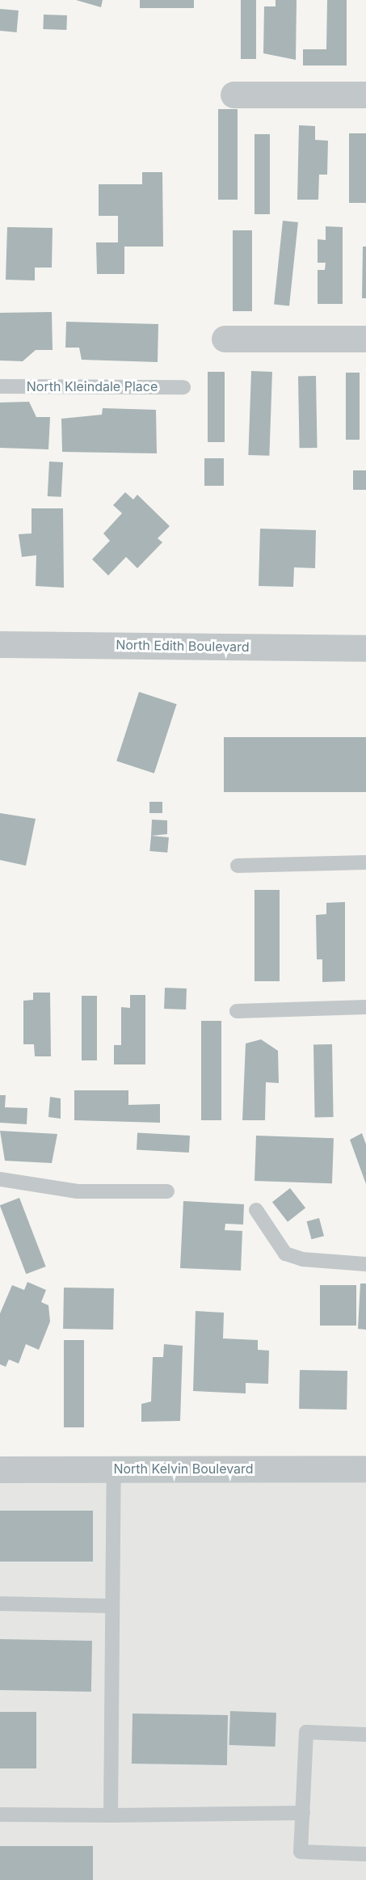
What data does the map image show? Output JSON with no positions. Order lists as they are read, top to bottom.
{
  "streets": {
    "street": ["North Edith Boulevard", "North Kelvin Boulevard"],
    "lane": ["North Kleindale Place"]
  }
}
